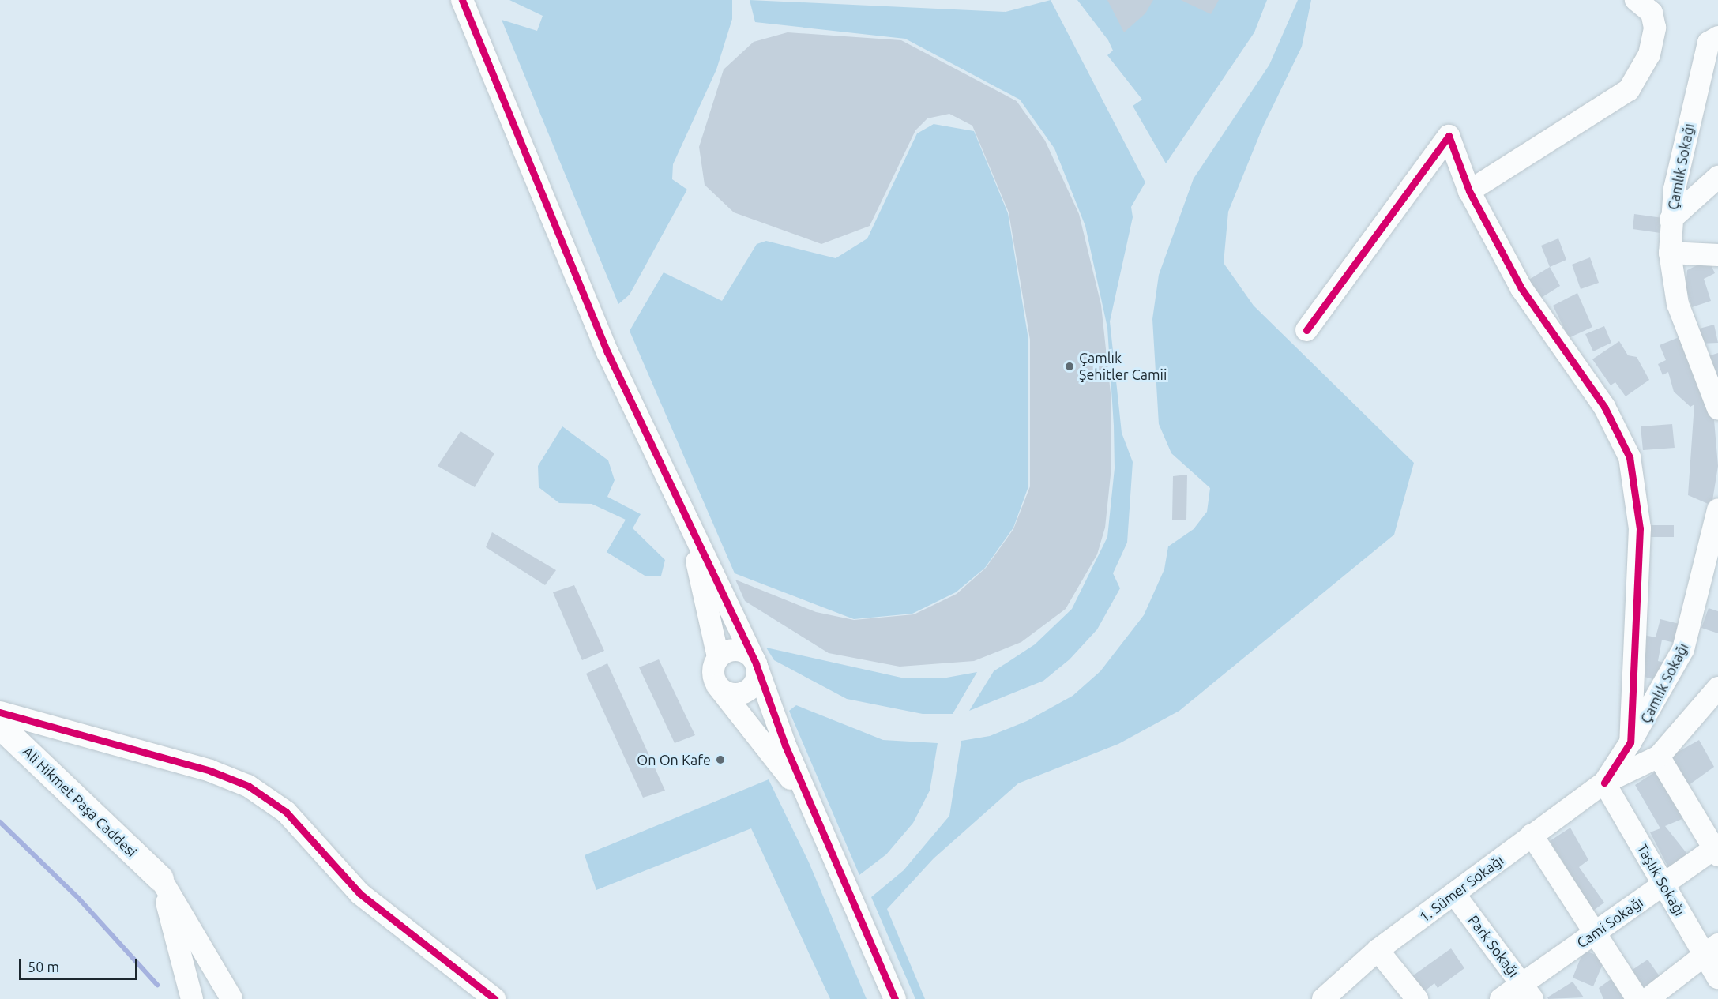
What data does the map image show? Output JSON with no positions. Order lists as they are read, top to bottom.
{
  "streets": {
    "main road": ["Ali Hikmet Paşa Caddesi"],
    "street": [
      "Çamlık Sokağı",
      "Taşlık Sokağı",
      "1. Sümer Sokağı",
      "Cami Sokağı",
      "Park Sokağı"
    ]
  },
  "crossings": [
    ["Çamlık Sokağı", "Taşlık Sokağı"],
    ["Çamlık Sokağı", "1. Sümer Sokağı"],
    ["Taşlık Sokağı", "1. Sümer Sokağı"],
    ["Taşlık Sokağı", "Cami Sokağı"],
    ["1. Sümer Sokağı", "Park Sokağı"],
    ["Cami Sokağı", "Park Sokağı"]
  ],
  "places": ["Çamlık Şehitler Camii", "On On Kafe"],
  "scale_bar": "50 m"
}
